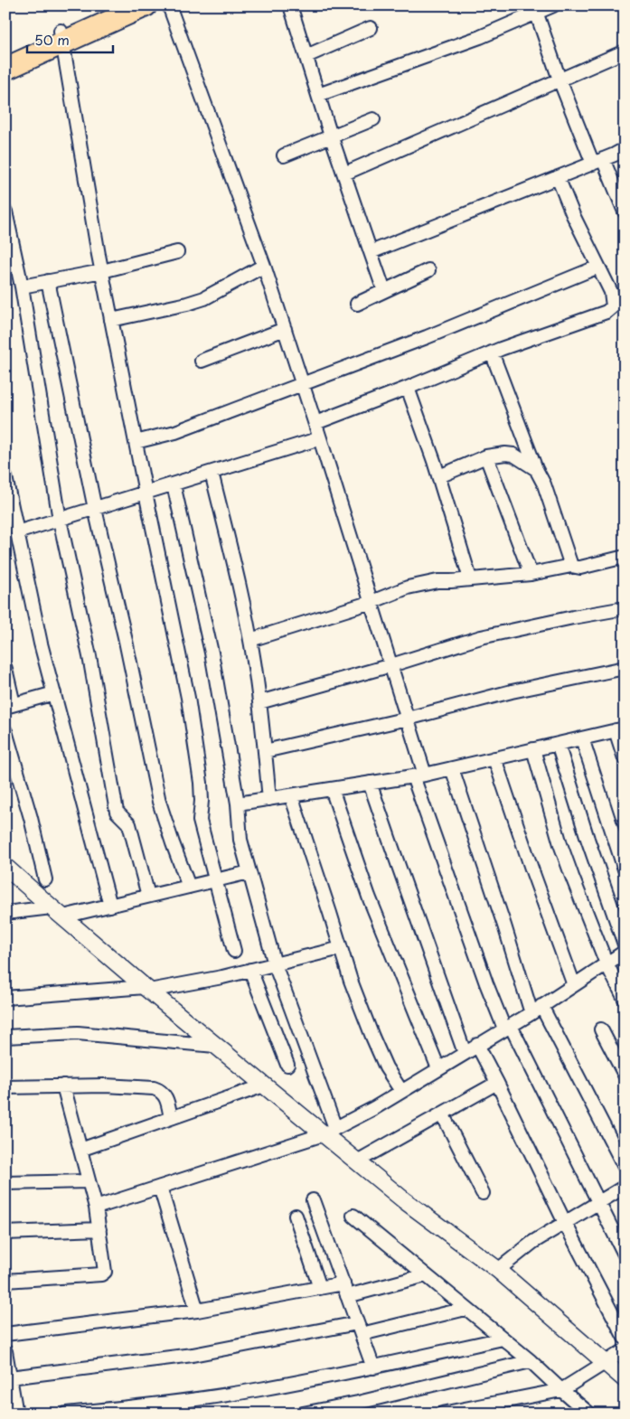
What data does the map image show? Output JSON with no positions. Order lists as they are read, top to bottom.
{
  "scale_bar": "50 m"
}
